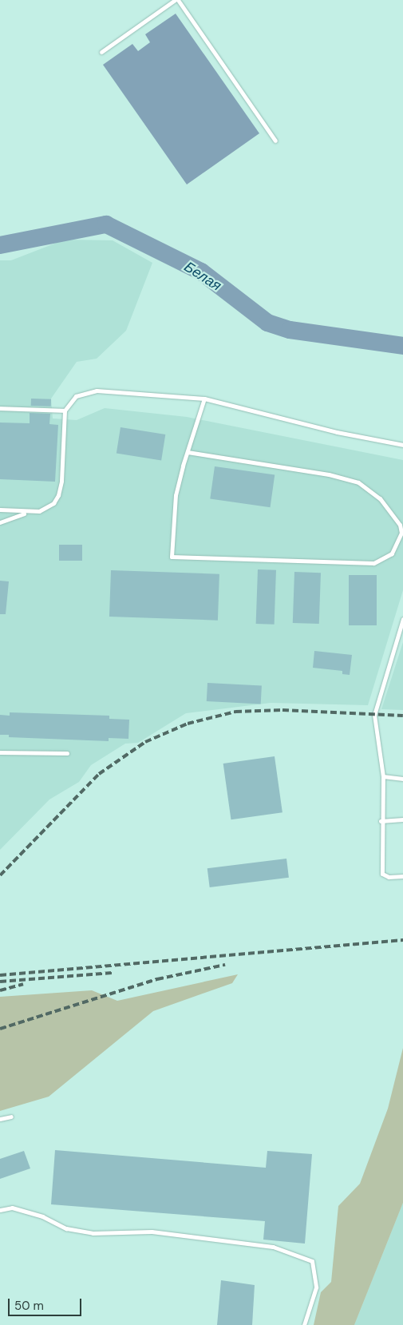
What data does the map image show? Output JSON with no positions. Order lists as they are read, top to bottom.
{
  "water": ["Белая"],
  "scale_bar": "50 m"
}
